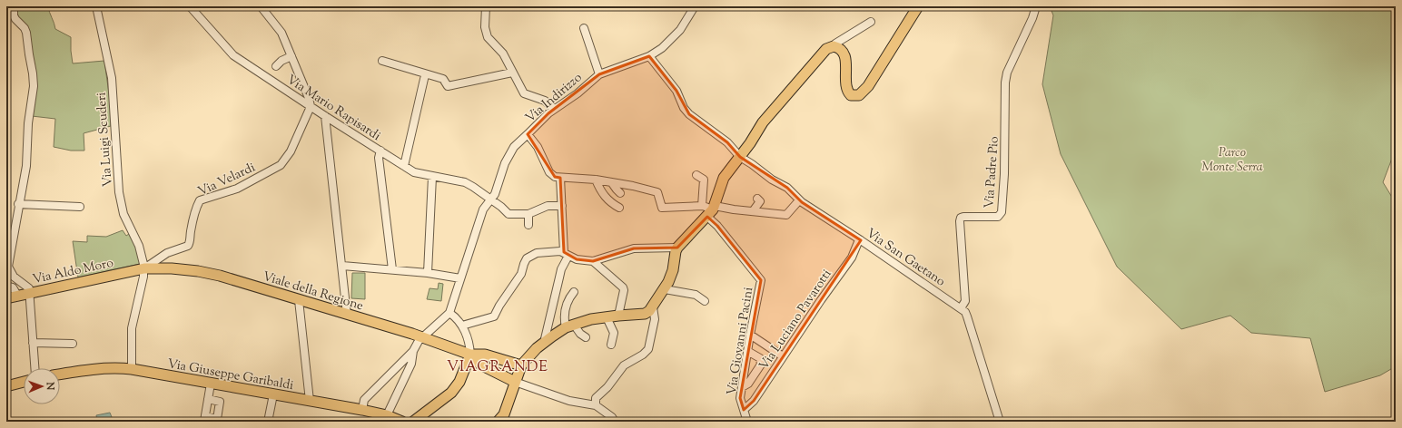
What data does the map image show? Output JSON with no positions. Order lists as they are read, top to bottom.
{
  "streets": {
    "main road": ["Via Aldo Moro", "Viale della Regione", "Via Giuseppe Garibaldi"],
    "street": [
      "Via Indirizzo",
      "Via Mario Rapisardi",
      "Via Luigi Scuderi",
      "Via Padre Pio",
      "Via Velardi",
      "Via San Gaetano",
      "Via Luciano Pavarotti",
      "Via Giovanni Pacini"
    ]
  },
  "crossings": [
    ["Via Indirizzo", "Via Mario Rapisardi"],
    ["Via Indirizzo", "Via San Gaetano"],
    ["Via Mario Rapisardi", "Via Velardi"],
    ["Via Luigi Scuderi", "Via Velardi"],
    ["Via Luigi Scuderi", "Via Aldo Moro"],
    ["Via Luigi Scuderi", "Viale della Regione"],
    ["Via Padre Pio", "Via San Gaetano"],
    ["Via Velardi", "Via Aldo Moro"],
    ["Via Velardi", "Viale della Regione"],
    ["Via San Gaetano", "Via Luciano Pavarotti"],
    ["Via Aldo Moro", "Viale della Regione"],
    ["Via Luciano Pavarotti", "Via Giovanni Pacini"]
  ],
  "districts": ["VIAGRANDE"],
  "parks": ["Parco Monte Serra"],
  "north": "right"
}
